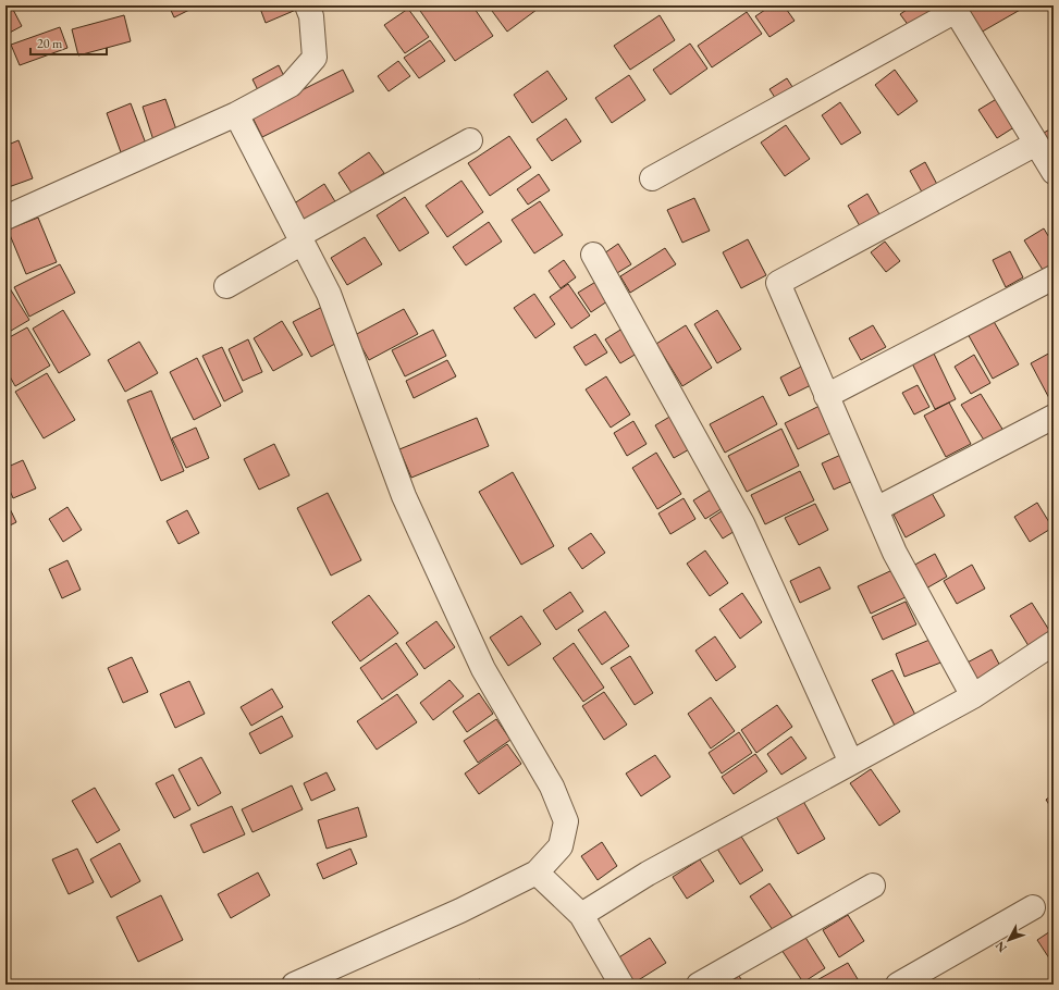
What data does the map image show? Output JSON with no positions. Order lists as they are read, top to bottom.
{
  "scale_bar": "20 m",
  "north": "bottom left"
}
